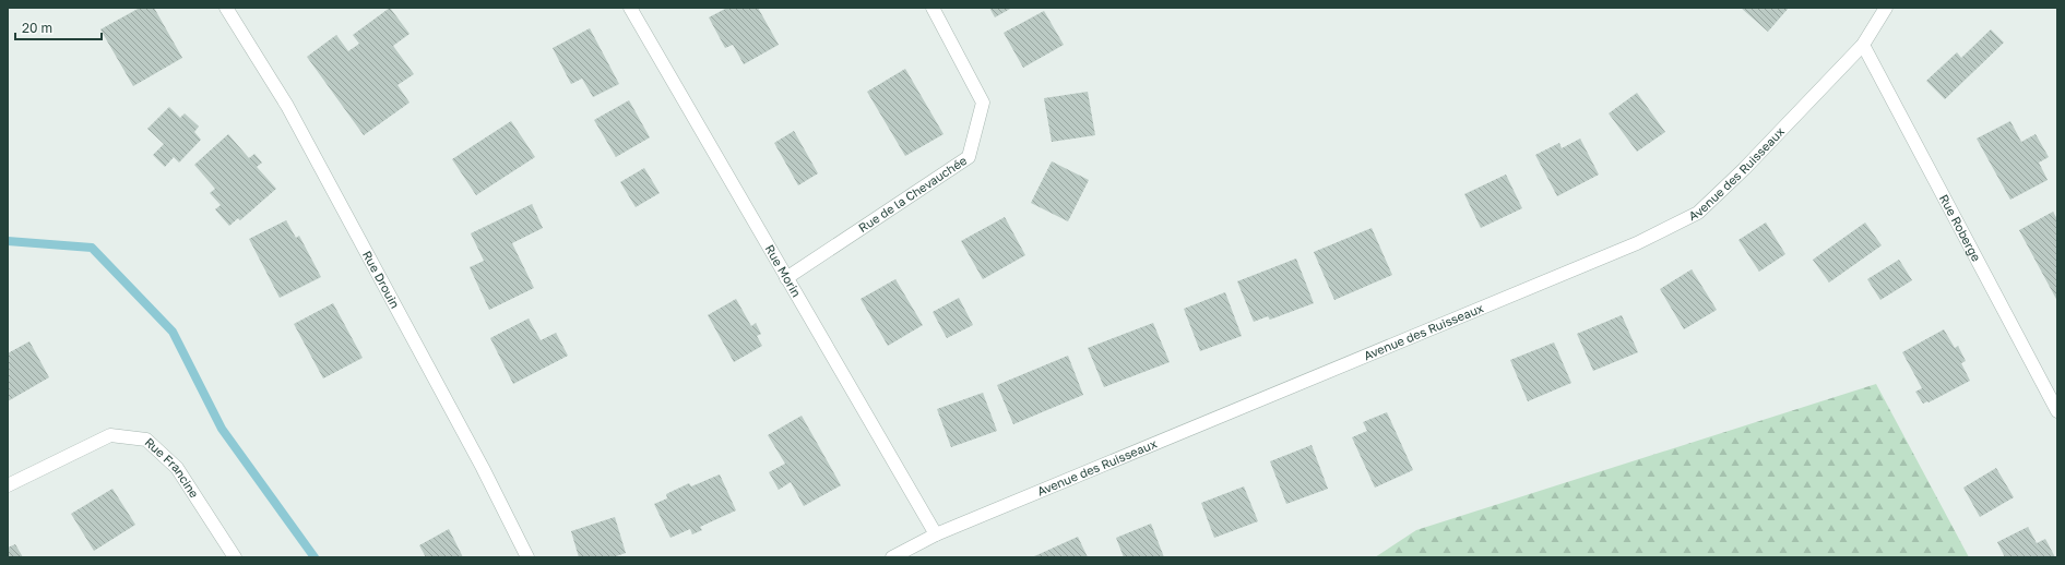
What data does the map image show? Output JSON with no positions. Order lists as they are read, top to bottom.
{
  "streets": {
    "street": [
      "Avenue des Ruisseaux",
      "Rue de la Chevauchée",
      "Rue Roberge",
      "Rue Morin",
      "Rue Drouin",
      "Rue Francine"
    ]
  },
  "crossings": [
    ["Avenue des Ruisseaux", "Rue Roberge"],
    ["Avenue des Ruisseaux", "Rue Morin"],
    ["Rue de la Chevauchée", "Rue Morin"]
  ],
  "scale_bar": "20 m"
}
